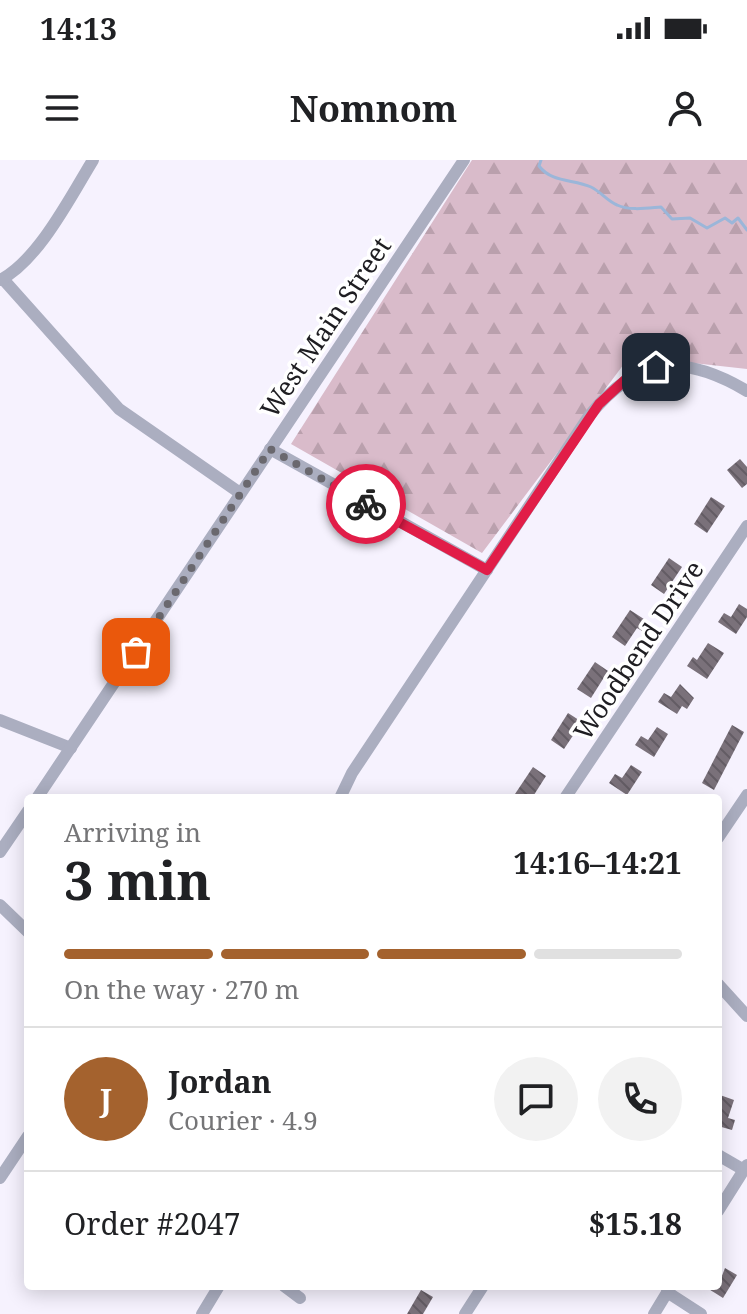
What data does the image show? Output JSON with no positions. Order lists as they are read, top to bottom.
{
  "streets": {
    "street": ["West Main Street", "Woodbend Drive"]
  },
  "page": {
    "status": "14:13",
    "header": "Nomnom",
    "heading": ["3 min", "Arriving in", "14:16–14:21"],
    "panel": [
      "Jordan",
      "Courier · 4.9",
      "Order #2047",
      "$15.18"
    ],
    "bar": "On the way · 270 m",
    "round": "J"
  }
}
